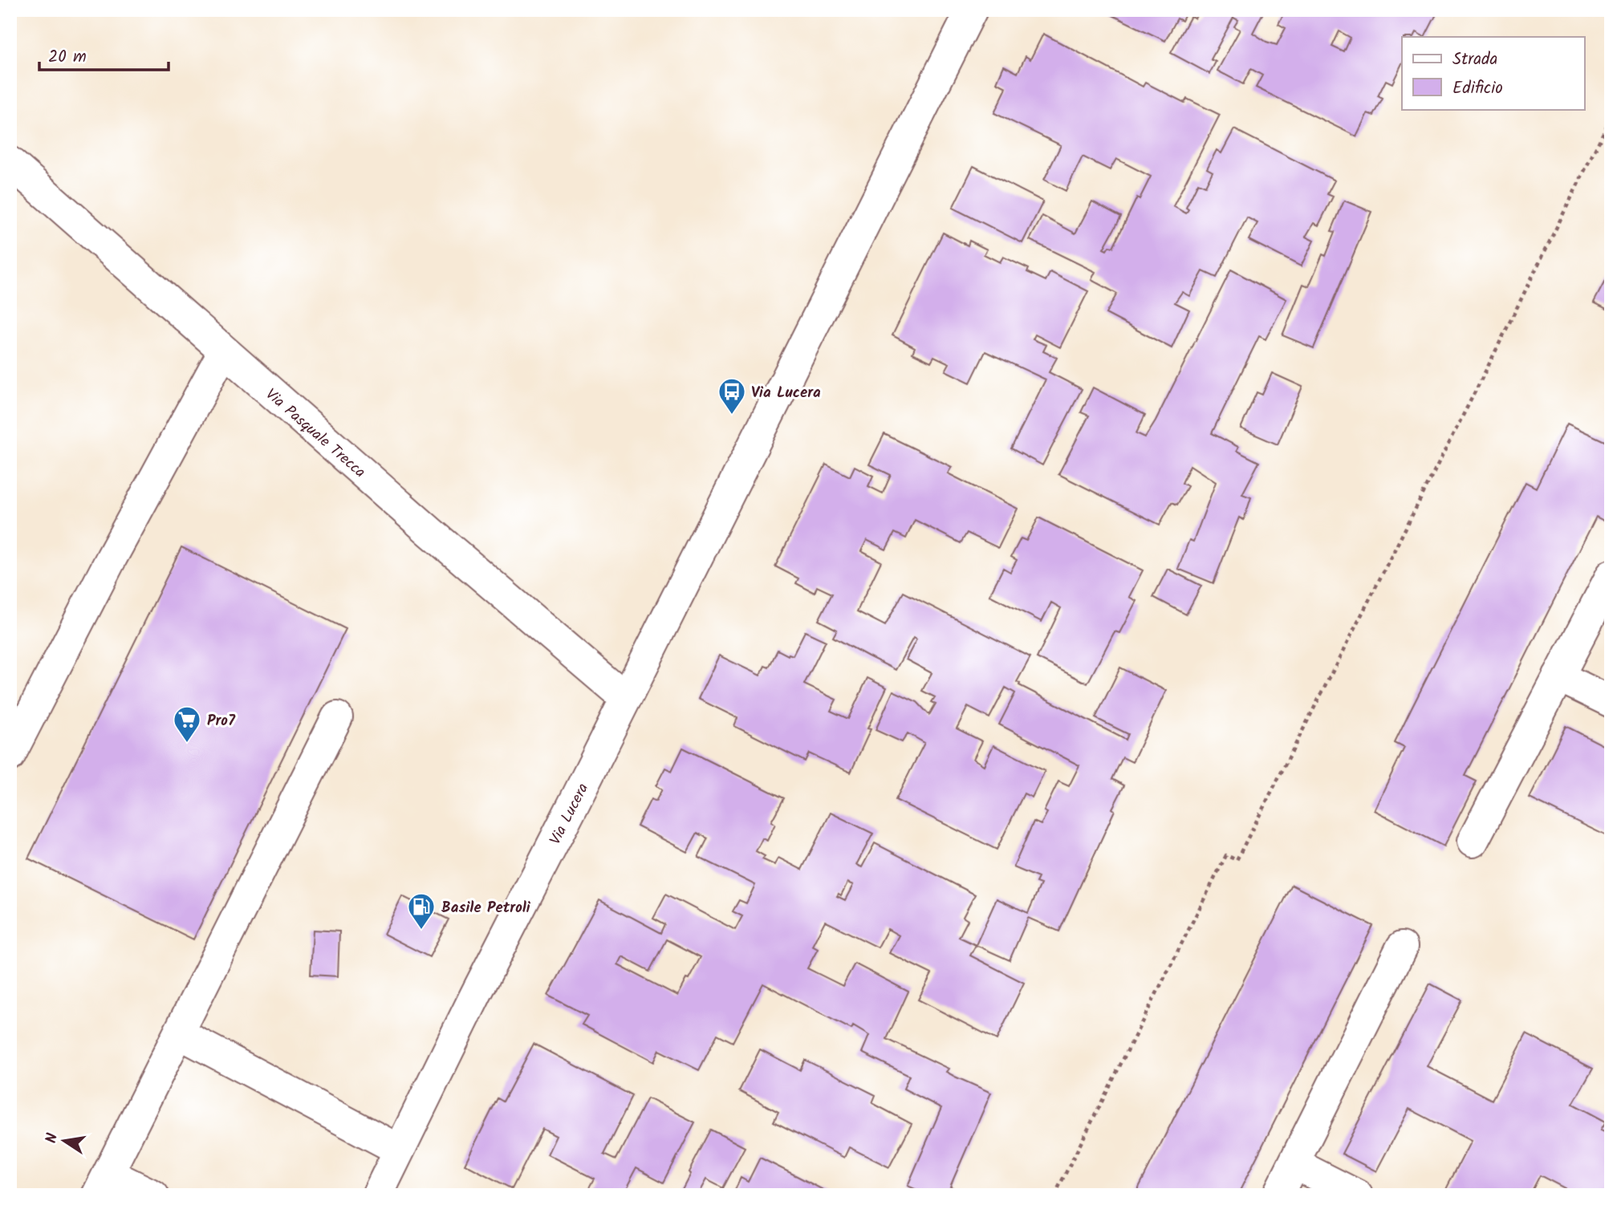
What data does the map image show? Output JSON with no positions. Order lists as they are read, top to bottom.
{
  "streets": {
    "street": ["Via Pasquale Trecca", "Via Lucera"]
  },
  "crossings": [
    ["Via Pasquale Trecca", "Via Lucera"]
  ],
  "places": {
    "bus stop": ["Via Lucera"],
    "supermarket": ["Pro7"],
    "fuel station": ["Basile Petroli"]
  },
  "legend": ["Strada", "Edificio"],
  "scale_bar": "20 m",
  "north": "left"
}
